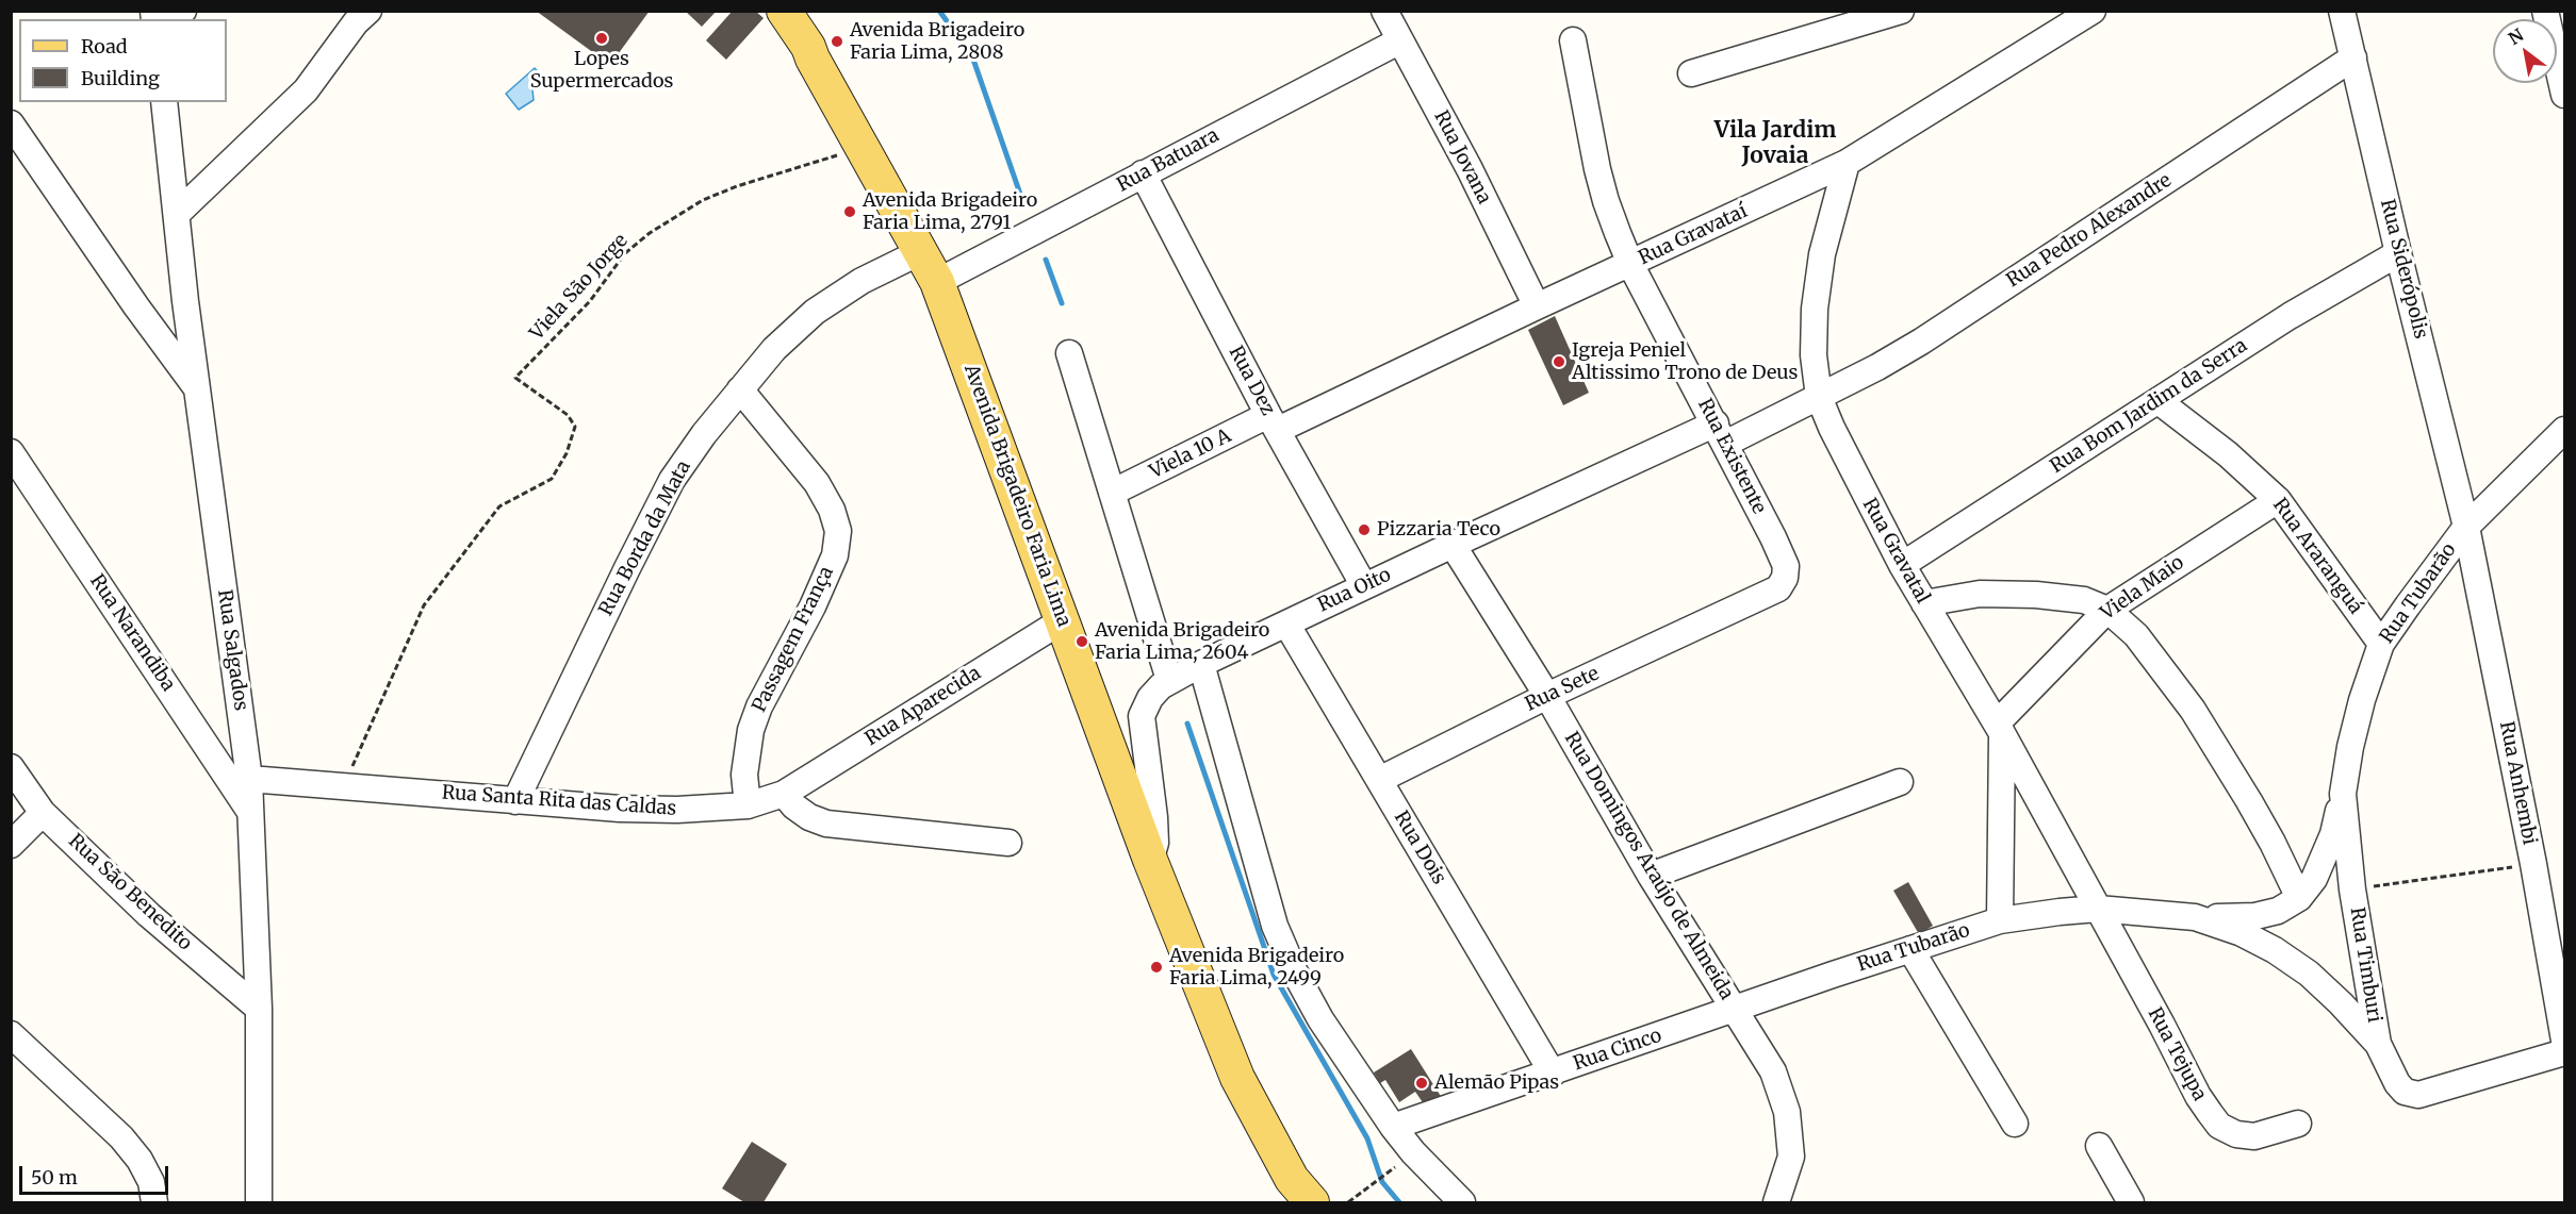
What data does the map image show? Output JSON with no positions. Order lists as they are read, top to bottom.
{
  "streets": {
    "main road": ["Avenida Brigadeiro Faria Lima"],
    "street": [
      "Rua Jovana",
      "Rua Batuara",
      "Rua Pedro Alexandre",
      "Rua Gravataí",
      "Rua Siderópolis",
      "Rua Dez",
      "Rua Bom Jardim da Serra",
      "Viela 10 A",
      "Rua Existente",
      "Rua Borda da Mata",
      "Rua Gravatal",
      "Rua Araranguá",
      "Viela Maio",
      "Rua Oito",
      "Rua Tubarão",
      "Rua Narandiba",
      "Passagem França",
      "Rua Salgados",
      "Rua Sete",
      "Rua Aparecida",
      "Rua Anhembi",
      "Rua Santa Rita das Caldas",
      "Rua Dois",
      "Rua Domingos Araújo de Almeida",
      "Rua São Benedito",
      "Rua Timburi",
      "Rua Cinco",
      "Rua Tejupa"
    ],
    "path": ["Viela São Jorge"]
  },
  "crossings": [
    ["Rua Jovana", "Rua Batuara"],
    ["Rua Jovana", "Rua Gravataí"],
    ["Rua Batuara", "Rua Dez"],
    ["Rua Batuara", "Avenida Brigadeiro Faria Lima"],
    ["Rua Pedro Alexandre", "Rua Siderópolis"],
    ["Rua Pedro Alexandre", "Rua Gravatal"],
    ["Rua Pedro Alexandre", "Rua Oito"],
    ["Rua Gravataí", "Rua Dez"],
    ["Rua Gravataí", "Viela 10 A"],
    ["Rua Gravataí", "Rua Existente"],
    ["Rua Gravataí", "Rua Gravatal"],
    ["Rua Siderópolis", "Rua Bom Jardim da Serra"],
    ["Rua Siderópolis", "Rua Tubarão"],
    ["Rua Siderópolis", "Rua Anhembi"],
    ["Viela São Jorge", "Avenida Brigadeiro Faria Lima"],
    ["Viela São Jorge", "Rua Santa Rita das Caldas"],
    ["Rua Dez", "Viela 10 A"],
    ["Rua Dez", "Rua Oito"],
    ["Rua Bom Jardim da Serra", "Rua Gravatal"],
    ["Rua Bom Jardim da Serra", "Rua Araranguá"],
    ["Rua Existente", "Rua Oito"],
    ["Rua Existente", "Rua Sete"],
    ["Avenida Brigadeiro Faria Lima", "Rua Borda da Mata"],
    ["Avenida Brigadeiro Faria Lima", "Rua Oito"],
    ["Avenida Brigadeiro Faria Lima", "Rua Aparecida"],
    ["Rua Borda da Mata", "Passagem França"],
    ["Rua Borda da Mata", "Rua Santa Rita das Caldas"],
    ["Rua Gravatal", "Viela Maio"],
    ["Rua Gravatal", "Rua Oito"],
    ["Rua Gravatal", "Rua Tubarão"],
    ["Rua Gravatal", "Rua Timburi"],
    ["Rua Gravatal", "Rua Tejupa"],
    ["Rua Araranguá", "Viela Maio"],
    ["Rua Araranguá", "Rua Tubarão"],
    ["Rua Oito", "Rua Dois"],
    ["Rua Oito", "Rua Domingos Araújo de Almeida"],
    ["Rua Tubarão", "Rua Anhembi"],
    ["Rua Tubarão", "Rua Domingos Araújo de Almeida"],
    ["Rua Tubarão", "Rua Timburi"],
    ["Rua Tubarão", "Rua Cinco"],
    ["Rua Tubarão", "Rua Tejupa"],
    ["Rua Narandiba", "Rua Salgados"],
    ["Passagem França", "Rua Santa Rita das Caldas"],
    ["Rua Salgados", "Rua Santa Rita das Caldas"],
    ["Rua Salgados", "Rua São Benedito"],
    ["Rua Sete", "Rua Dois"],
    ["Rua Sete", "Rua Domingos Araújo de Almeida"],
    ["Rua Aparecida", "Rua Santa Rita das Caldas"],
    ["Rua Dois", "Rua Cinco"],
    ["Rua Domingos Araújo de Almeida", "Rua Cinco"],
    ["Rua Timburi", "Rua Tejupa"]
  ],
  "districts": ["Vila Jardim Jovaia"],
  "places": [
    "Lopes Supermercados",
    "Avenida Brigadeiro Faria Lima, 2808",
    "Avenida Brigadeiro Faria Lima, 2791",
    "Igreja Peniel Altissimo Trono de Deus",
    "Pizzaria Teco",
    "Avenida Brigadeiro Faria Lima, 2604",
    "Avenida Brigadeiro Faria Lima, 2499",
    "Alemão Pipas"
  ],
  "legend": ["Road", "Building"],
  "scale_bar": "50 m",
  "north": "top left"
}
